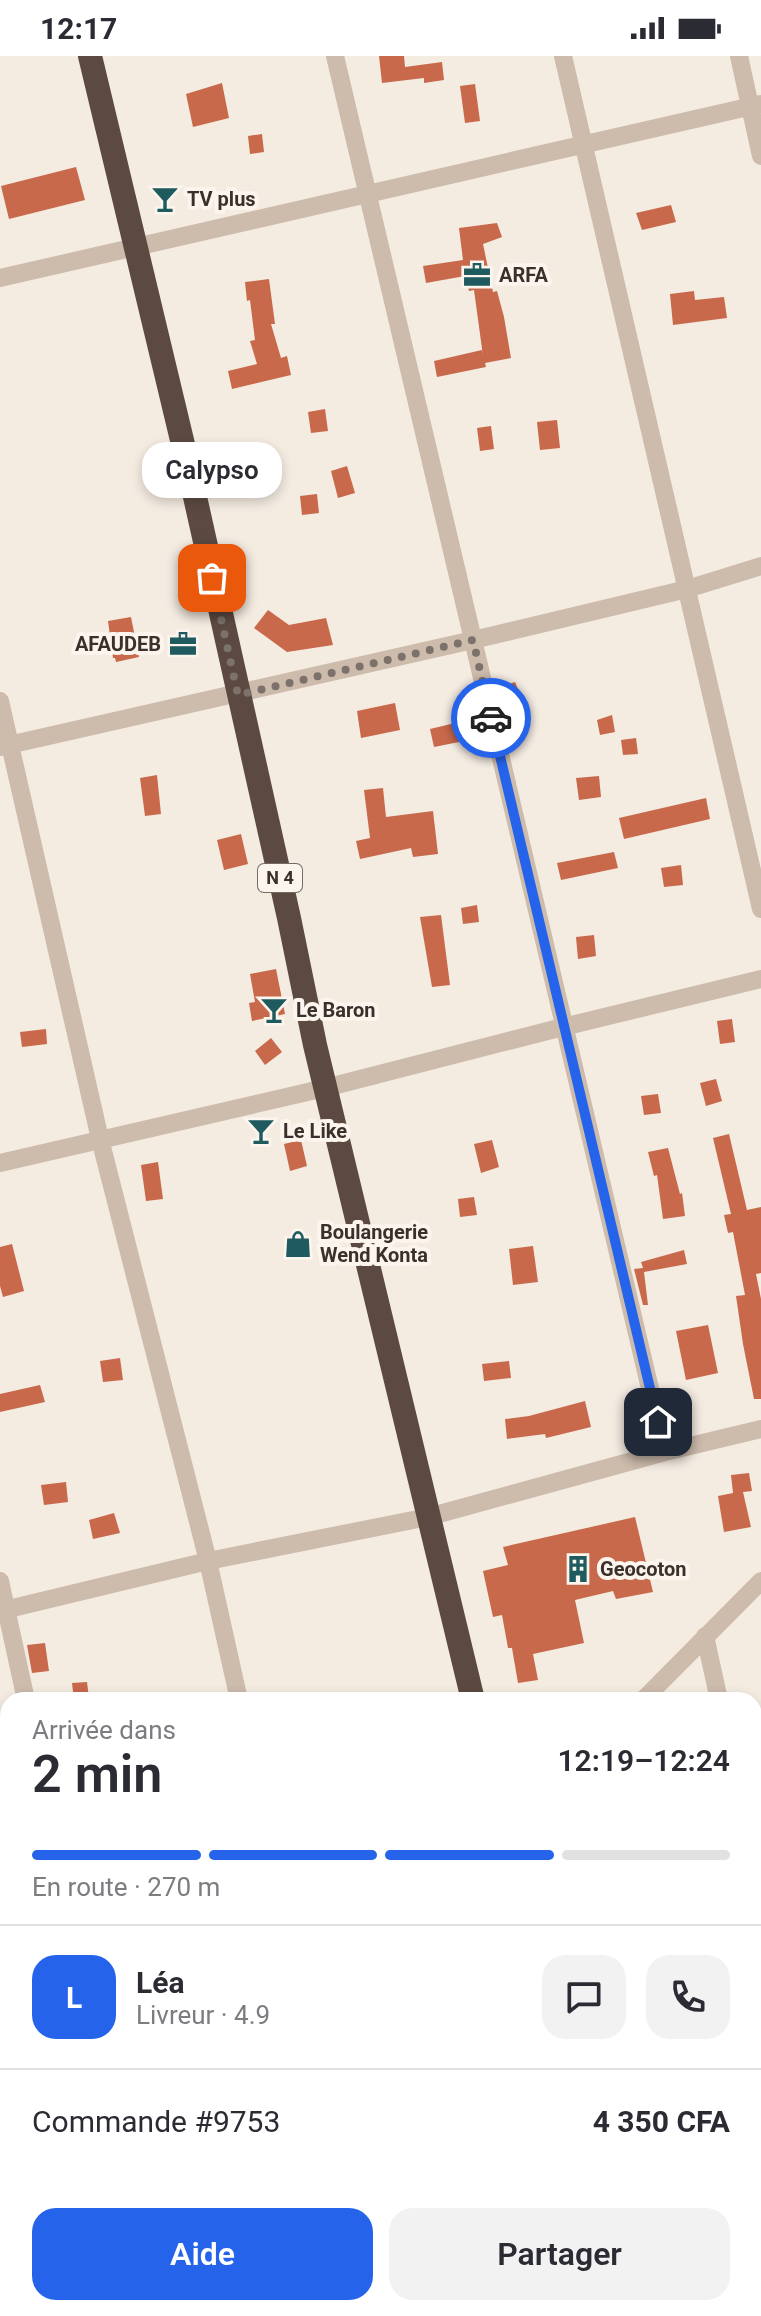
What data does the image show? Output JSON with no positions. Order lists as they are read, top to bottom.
{
  "streets": {
    "highway": ["N 4"]
  },
  "places": {
    "bar": ["TV plus", "Le Baron", "Le Like"],
    "office": ["ARFA", "AFAUDEB"],
    "other": ["Calypso"],
    "shop": ["Boulangerie Wend Konta"],
    "building": ["Geocoton"]
  },
  "page": {
    "status": "12:17",
    "bubble": "Calypso",
    "heading": ["2 min", "Arrivée dans", "12:19–12:24"],
    "panel": [
      "Léa",
      "Livreur · 4.9",
      "Commande #9753",
      "4 350 CFA"
    ],
    "bar": "En route · 270 m",
    "round": "L",
    "buttons": ["Aide", "Partager"]
  }
}
